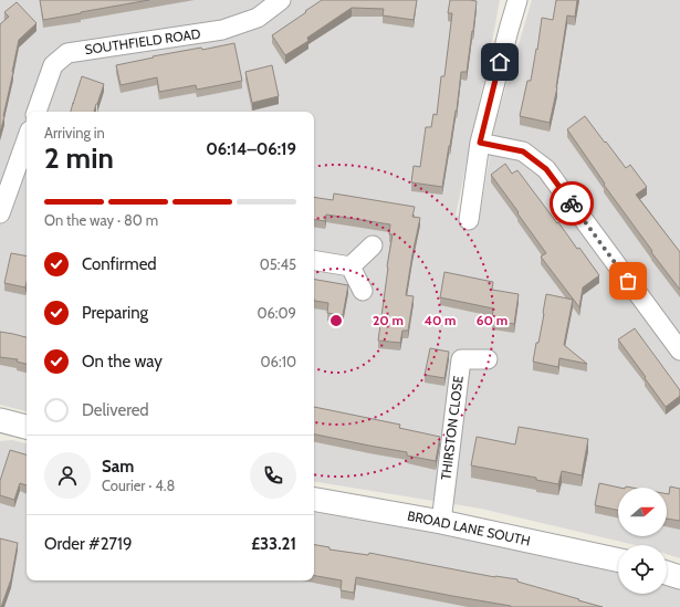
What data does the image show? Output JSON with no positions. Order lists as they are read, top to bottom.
{
  "streets": {
    "street": ["SOUTHFIELD ROAD", "THIRSTON CLOSE", "BROAD LANE SOUTH"]
  },
  "crossings": [
    ["THIRSTON CLOSE", "BROAD LANE SOUTH"]
  ],
  "north": "right",
  "page": {
    "heading": ["2 min", "Arriving in", "06:14–06:19"],
    "panel": [
      "Sam",
      "Courier · 4.8",
      "Order #2719",
      "£33.21"
    ],
    "bar": "On the way · 80 m",
    "list": [
      ["Confirmed", "05:45"],
      ["Preparing", "06:09"],
      ["On the way", "06:10"],
      "Delivered"
    ]
  },
  "rings": ["20 m", "40 m", "60 m"]
}
